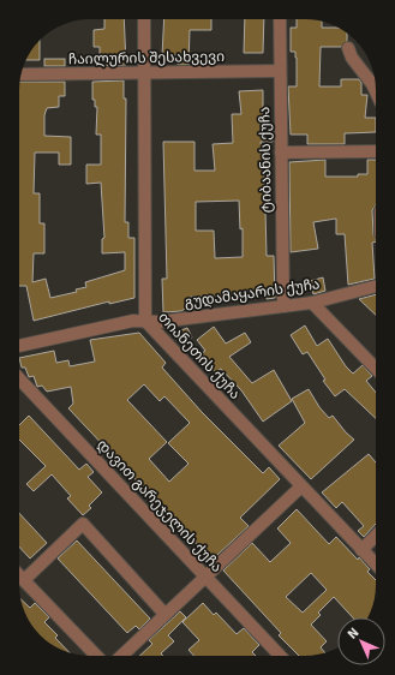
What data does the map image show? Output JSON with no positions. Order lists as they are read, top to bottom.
{
  "streets": {
    "street": [
      "ჩაილურის შესახვევი",
      "ტიბაანის ქუჩა",
      "გუდამაყარის ქუჩა",
      "თიანეთის ქუჩა",
      "დავით გარეჯელის ქუჩა"
    ]
  },
  "crossings": [
    ["ჩაილურის შესახვევი", "ტიბაანის ქუჩა"],
    ["ჩაილურის შესახვევი", "თიანეთის ქუჩა"],
    ["ტიბაანის ქუჩა", "გუდამაყარის ქუჩა"],
    ["გუდამაყარის ქუჩა", "თიანეთის ქუჩა"]
  ],
  "north": "top left"
}
